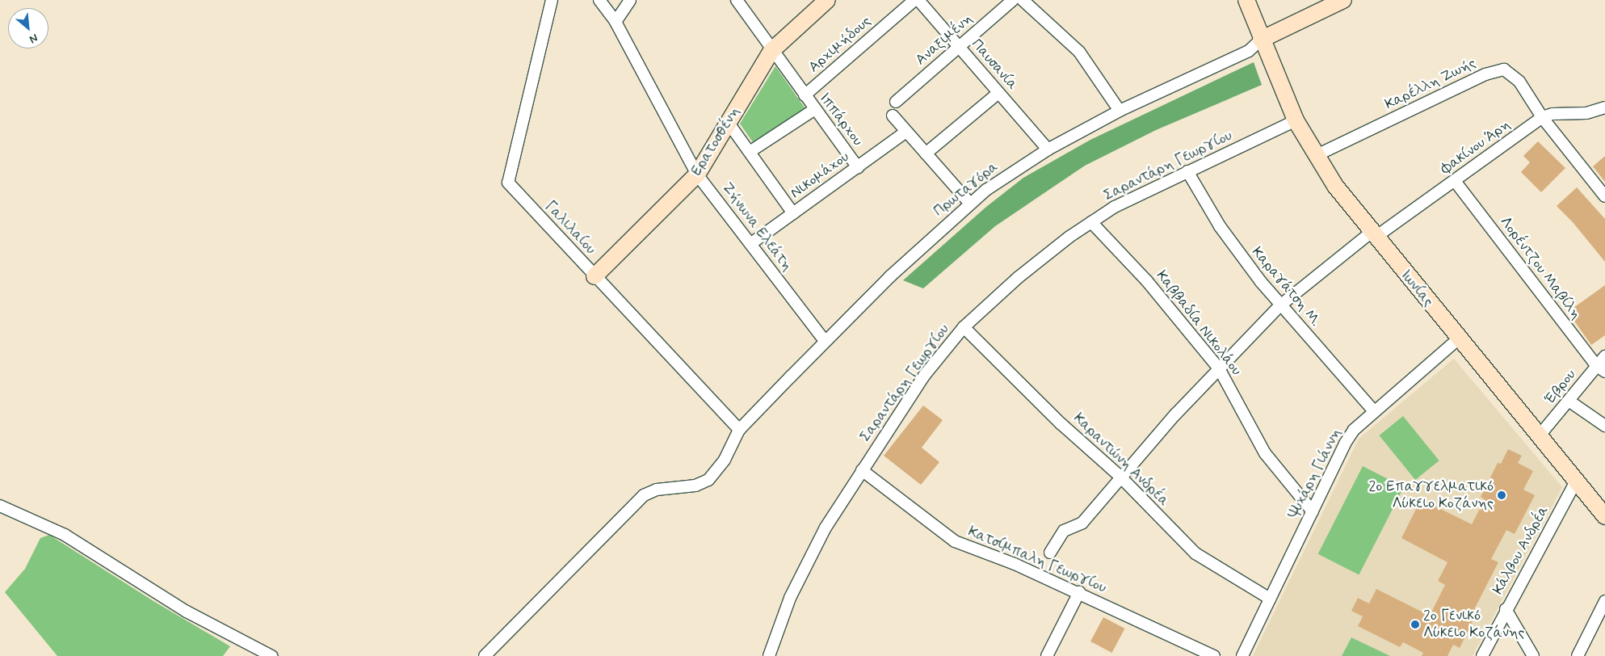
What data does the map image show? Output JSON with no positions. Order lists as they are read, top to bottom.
{
  "streets": {
    "main road": ["Ερατοσθένη", "Ιωνίας"],
    "street": [
      "Αναξιμένη",
      "Αρχιμήδους",
      "Παυσανία",
      "Καρέλλη Ζωής",
      "Ιππάρχου",
      "Φακίνου Άρη",
      "Σαραντάρη Γεωργίου",
      "Νικομάχου",
      "Πρωταγόρα",
      "Ζήνωνα Ελεάτη",
      "Γαλιλαίου",
      "Λορέντζου Μαβίλη",
      "Καραγάτση Μ.",
      "Καββαδία Νικολάου",
      "Έβρου",
      "Καραντώνη Ανδρέα",
      "Ψυχάρη Γιάννη",
      "Κάλβου Ανδρέα",
      "Κατσίμπαλη Γεωργίου"
    ]
  },
  "crossings": [
    ["Αναξιμένη", "Παυσανία"],
    ["Αρχιμήδους", "Ιππάρχου"],
    ["Παυσανία", "Πρωταγόρα"],
    ["Καρέλλη Ζωής", "Φακίνου Άρη"],
    ["Καρέλλη Ζωής", "Ιωνίας"],
    ["Ιππάρχου", "Ερατοσθένη"],
    ["Ιππάρχου", "Νικομάχου"],
    ["Ερατοσθένη", "Ζήνωνα Ελεάτη"],
    ["Ερατοσθένη", "Γαλιλαίου"],
    ["Φακίνου Άρη", "Λορέντζου Μαβίλη"],
    ["Φακίνου Άρη", "Καραγάτση Μ."],
    ["Φακίνου Άρη", "Ιωνίας"],
    ["Φακίνου Άρη", "Καββαδία Νικολάου"],
    ["Φακίνου Άρη", "Καραντώνη Ανδρέα"],
    ["Σαραντάρη Γεωργίου", "Καραγάτση Μ."],
    ["Σαραντάρη Γεωργίου", "Ιωνίας"],
    ["Σαραντάρη Γεωργίου", "Καββαδία Νικολάου"],
    ["Σαραντάρη Γεωργίου", "Καραντώνη Ανδρέα"],
    ["Σαραντάρη Γεωργίου", "Κατσίμπαλη Γεωργίου"],
    ["Νικομάχου", "Ζήνωνα Ελεάτη"],
    ["Πρωταγόρα", "Ζήνωνα Ελεάτη"],
    ["Πρωταγόρα", "Γαλιλαίου"],
    ["Πρωταγόρα", "Ιωνίας"],
    ["Λορέντζου Μαβίλη", "Έβρου"],
    ["Καραγάτση Μ.", "Ψυχάρη Γιάννη"],
    ["Ιωνίας", "Έβρου"],
    ["Ιωνίας", "Ψυχάρη Γιάννη"],
    ["Ιωνίας", "Κάλβου Ανδρέα"],
    ["Καββαδία Νικολάου", "Ψυχάρη Γιάννη"],
    ["Καραντώνη Ανδρέα", "Ψυχάρη Γιάννη"]
  ],
  "places": ["2ο Επαγγελματικό Λύκειο Κοζάνης", "2ο Γενικό Λύκειο Κοζάνης"],
  "north": "bottom right"
}
